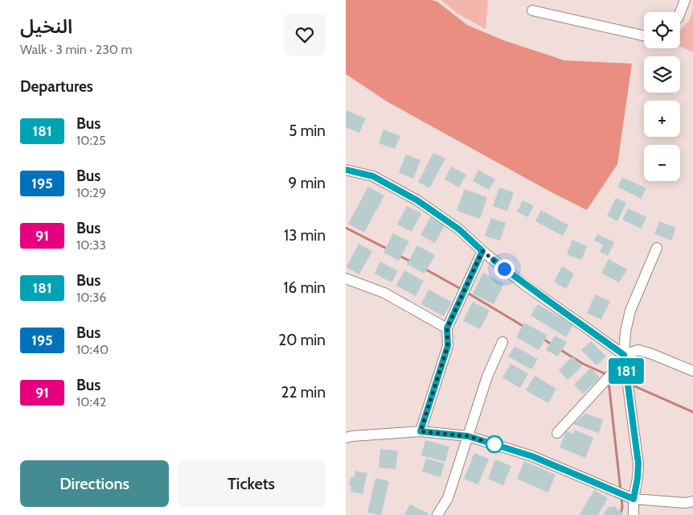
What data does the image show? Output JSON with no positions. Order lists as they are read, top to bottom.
{
  "lines": ["bus line 181"],
  "page": {
    "heading": [
      ["النخيل", "Walk · 3 min · 230 m"],
      "Departures"
    ],
    "on_map": "181",
    "map_buttons": ["+", "−"],
    "list": [
      {
        "mark": "181",
        "name": "Bus",
        "note": "10:25",
        "value": "5 min"
      },
      {
        "mark": "195",
        "name": "Bus",
        "note": "10:29",
        "value": "9 min"
      },
      {
        "mark": "91",
        "name": "Bus",
        "note": "10:33",
        "value": "13 min"
      },
      {
        "mark": "181",
        "name": "Bus",
        "note": "10:36",
        "value": "16 min"
      },
      {
        "mark": "195",
        "name": "Bus",
        "note": "10:40",
        "value": "20 min"
      },
      {
        "mark": "91",
        "name": "Bus",
        "note": "10:42",
        "value": "22 min"
      }
    ],
    "buttons": ["Directions", "Tickets"]
  }
}
